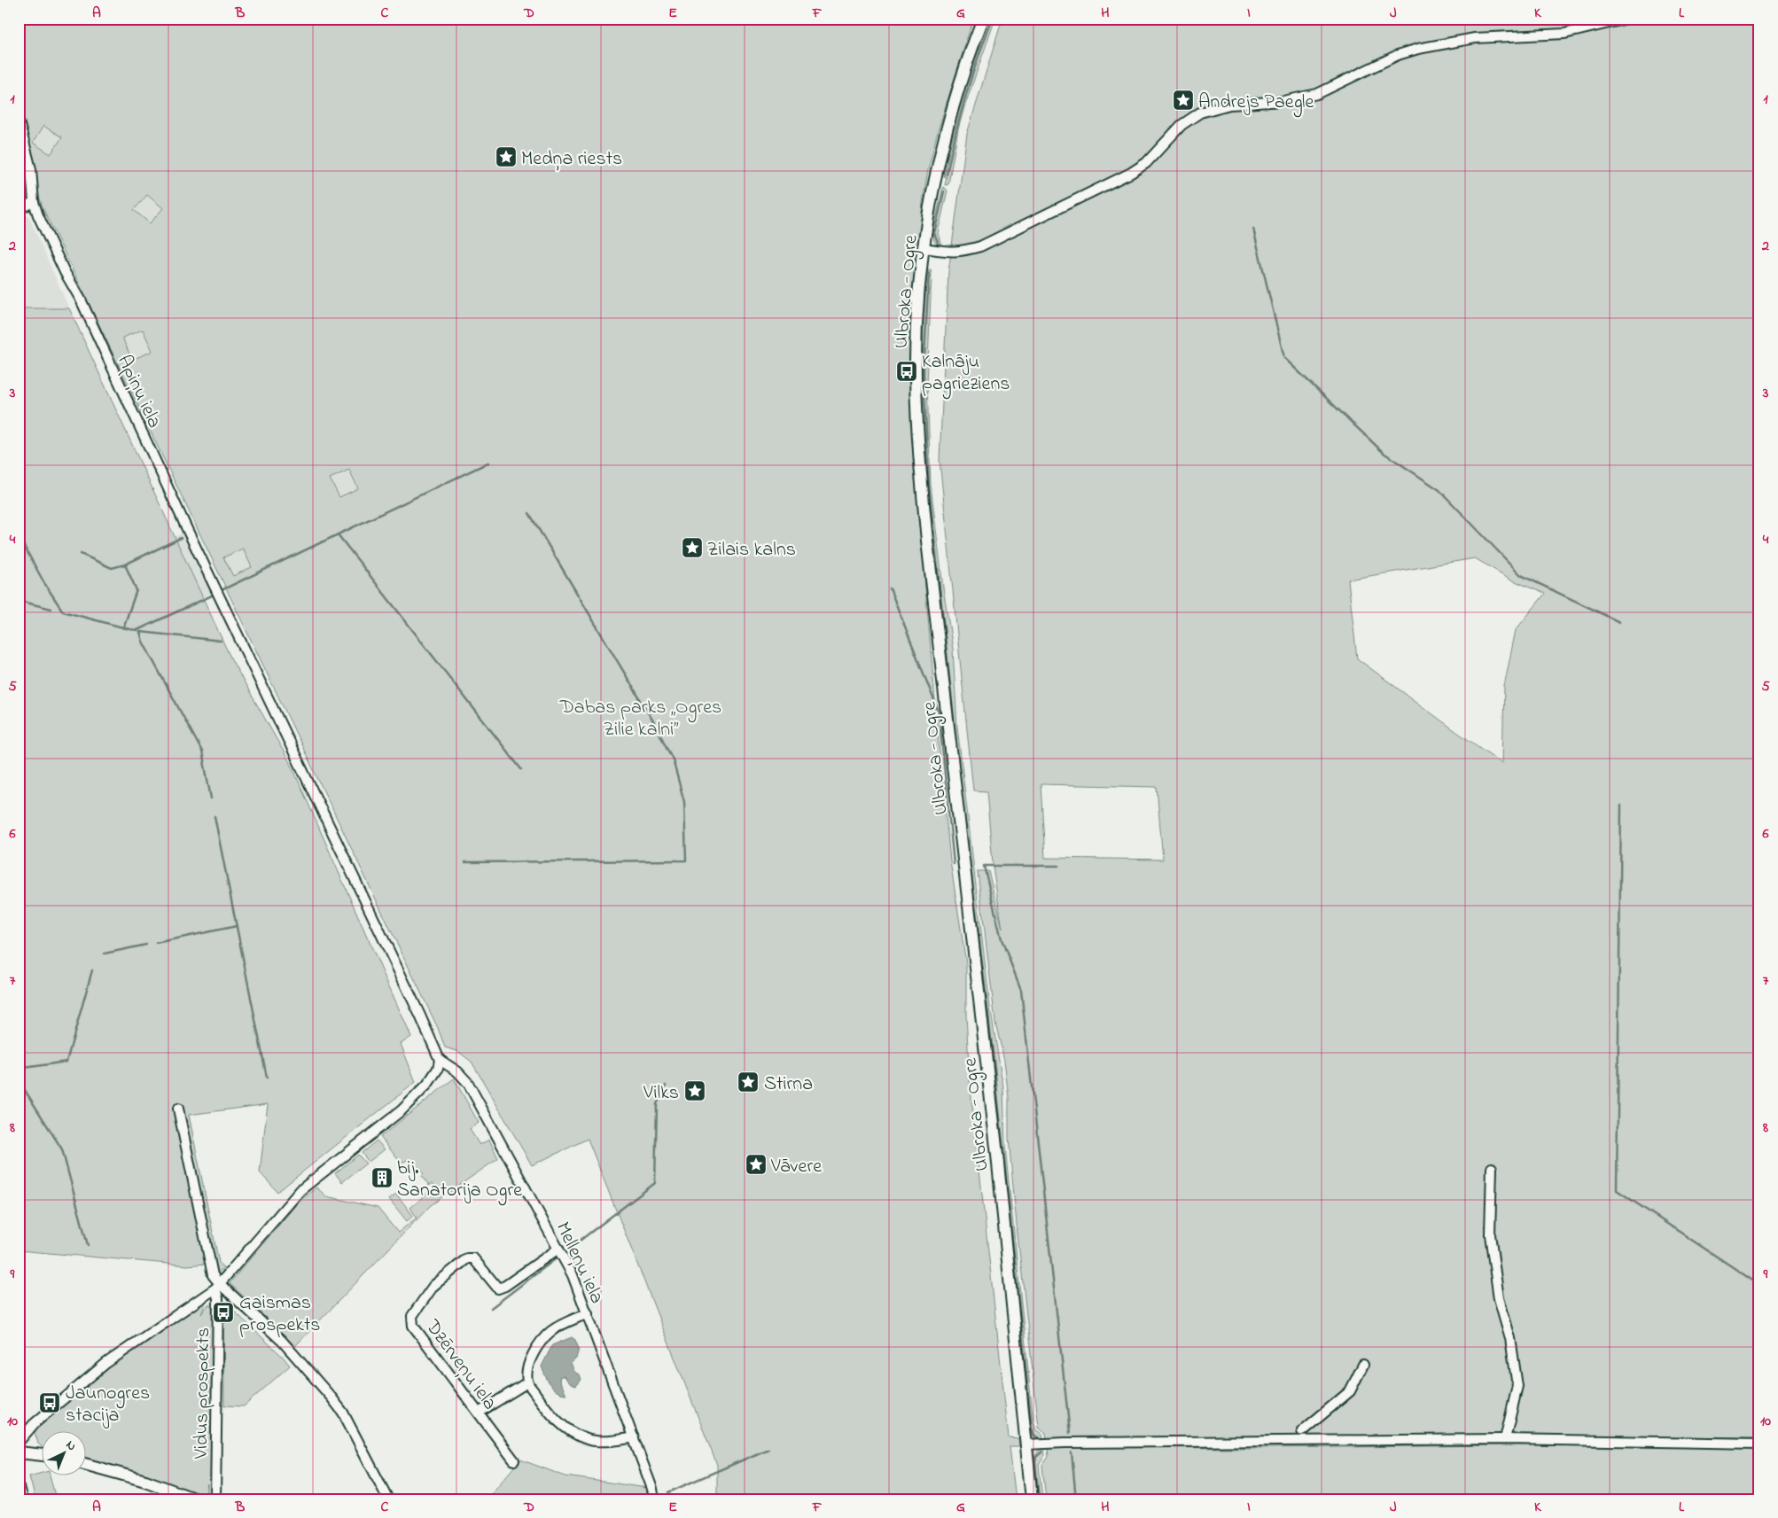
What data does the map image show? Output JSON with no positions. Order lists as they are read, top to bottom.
{
  "streets": {
    "main road": ["Ulbroka - Ogre"],
    "street": [
      "Apiņu iela",
      "Melleņu iela",
      "Dzērveņu iela",
      "Vidus prospekts"
    ]
  },
  "crossings": [
    ["Apiņu iela", "Melleņu iela"],
    ["Melleņu iela", "Dzērveņu iela"]
  ],
  "parks": ["Dabas parks „Ogres Zilie kalni”"],
  "places": {
    "place": [
      "Andrejs Paegle",
      "Medņa riests",
      "Zilais kalns",
      "Stirna",
      "Vilks",
      "Vāvere"
    ],
    "bus stop": ["Kalnāju pagrieziens", "Gaismas prospekts", "Jaunogres stacija"],
    "building": ["bij. Sanatorija Ogre"]
  },
  "north": "top right",
  "grid": {
    "columns": [
      "A",
      "B",
      "C",
      "D",
      "E",
      "F",
      "G",
      "H",
      "I",
      "J",
      "K",
      "L"
    ],
    "rows": [
      "1",
      "2",
      "3",
      "4",
      "5",
      "6",
      "7",
      "8",
      "9",
      "10"
    ]
  }
}
